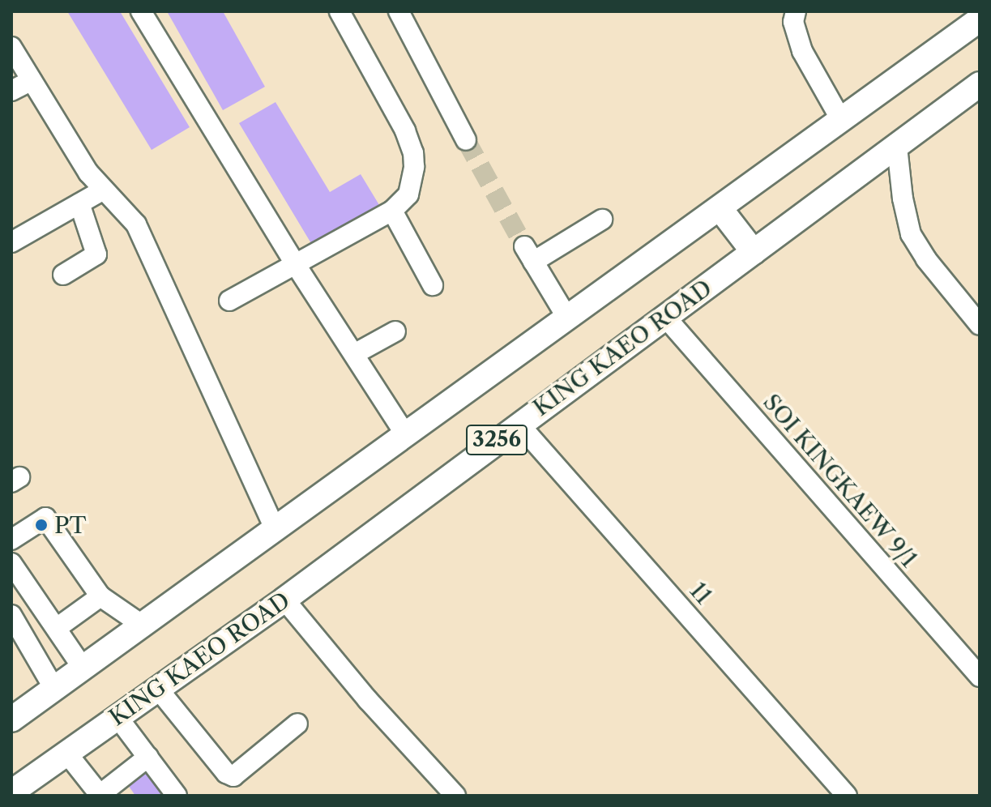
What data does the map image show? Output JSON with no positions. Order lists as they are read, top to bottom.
{
  "streets": {
    "main road": ["KING KAEO ROAD", "3256"],
    "street": ["SOI KINGKAEW 9/1", "11"]
  },
  "crossings": [
    ["KING KAEO ROAD", "SOI KINGKAEW 9/1"],
    ["KING KAEO ROAD", "11"]
  ],
  "places": ["PT"]
}
